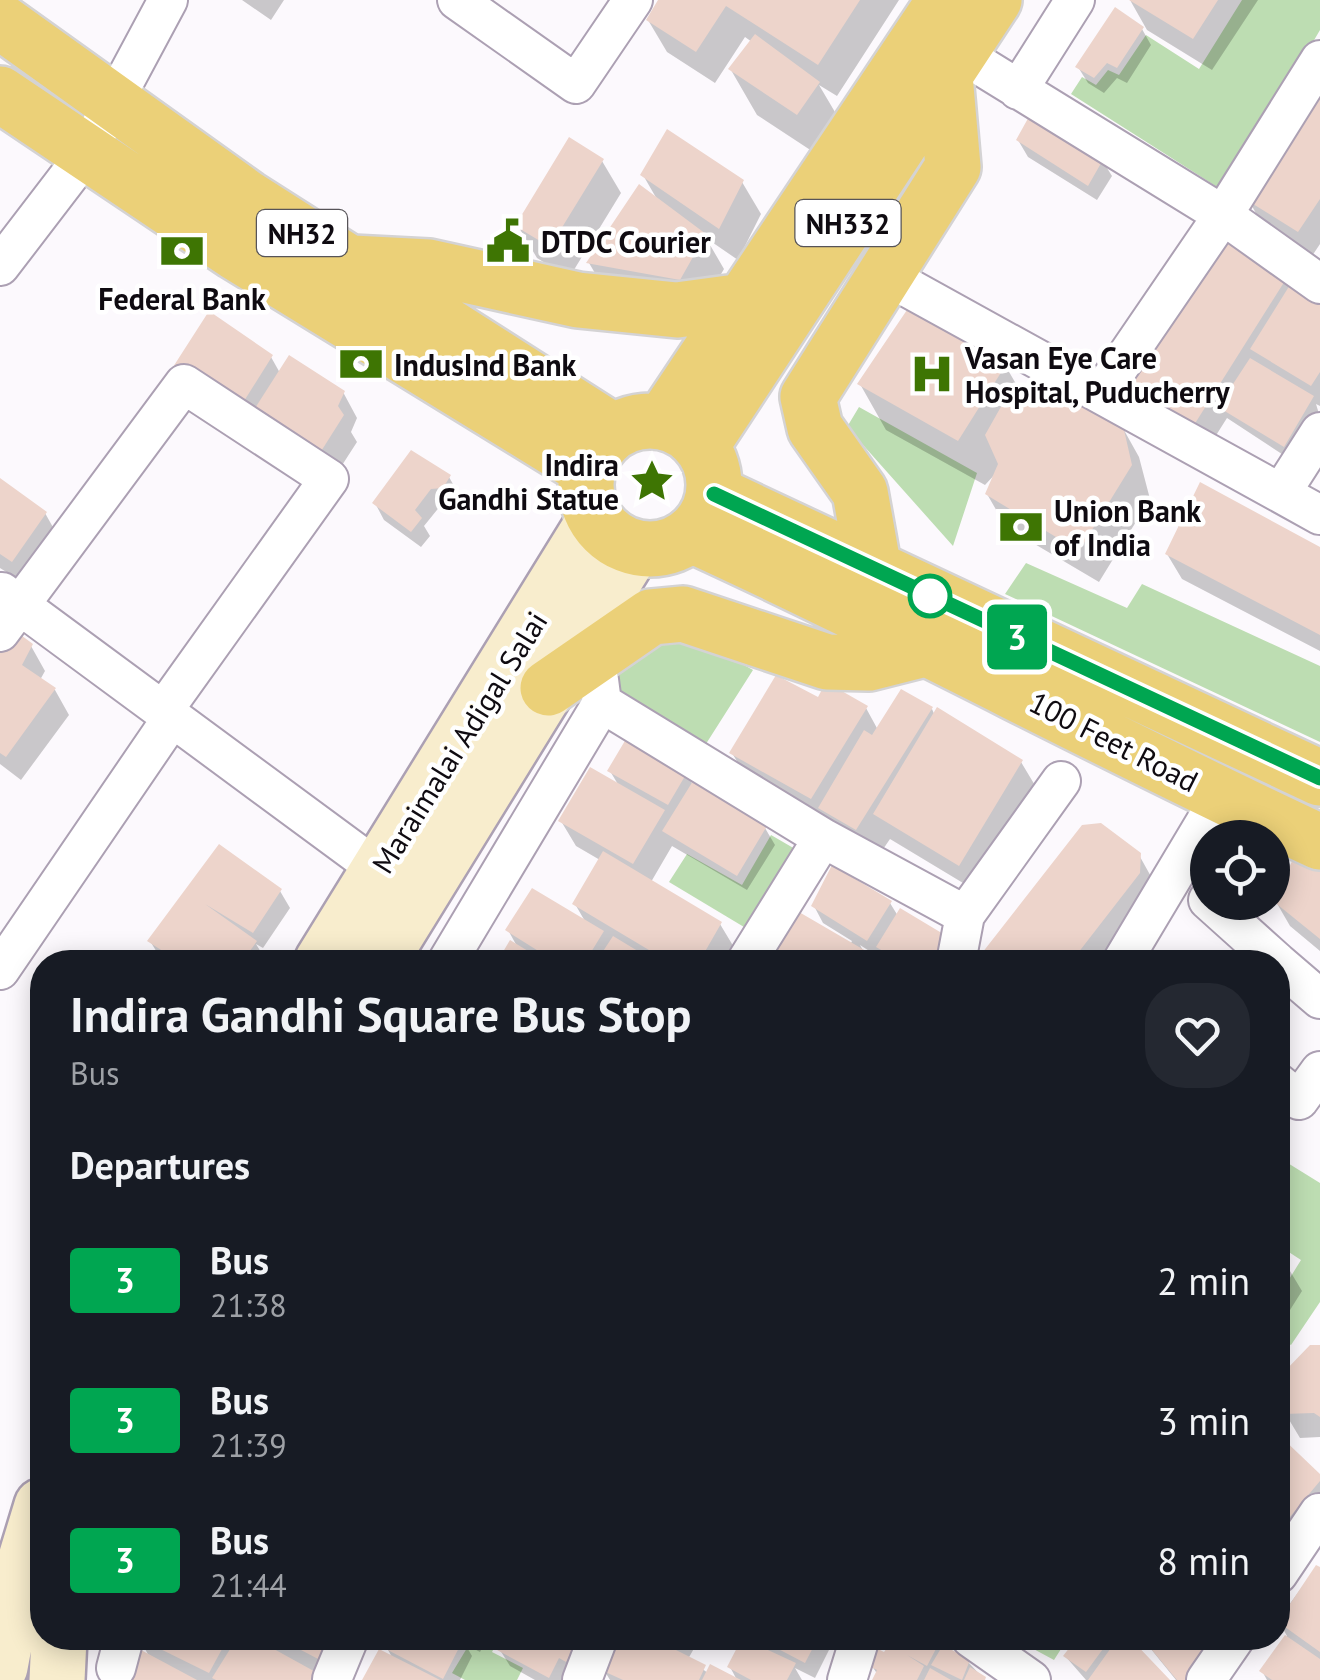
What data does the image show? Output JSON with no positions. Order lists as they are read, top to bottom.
{
  "streets": {
    "highway": ["NH332", "NH32", "100 Feet Road"],
    "main road": ["Maraimalai Adigal Salai"]
  },
  "crossings": [
    ["NH332", "NH32"],
    ["NH332", "100 Feet Road"],
    ["NH332", "Maraimalai Adigal Salai"],
    ["NH32", "100 Feet Road"],
    ["NH32", "Maraimalai Adigal Salai"],
    ["100 Feet Road", "Maraimalai Adigal Salai"]
  ],
  "places": {
    "public building": ["DTDC Courier"],
    "bank": ["Federal Bank", "IndusInd Bank", "Union Bank of India"],
    "hospital": ["Vasan Eye Care Hospital, Puducherry"],
    "place": ["Indira Gandhi Statue"]
  },
  "lines": ["bus line 3"],
  "page": {
    "on_map": "3",
    "heading": [
      ["Indira Gandhi Square Bus Stop", "Bus"],
      "Departures"
    ],
    "list": [
      {
        "mark": "3",
        "name": "Bus",
        "note": "21:38",
        "value": "2 min"
      },
      {
        "mark": "3",
        "name": "Bus",
        "note": "21:39",
        "value": "3 min"
      },
      {
        "mark": "3",
        "name": "Bus",
        "note": "21:44",
        "value": "8 min"
      }
    ]
  }
}
